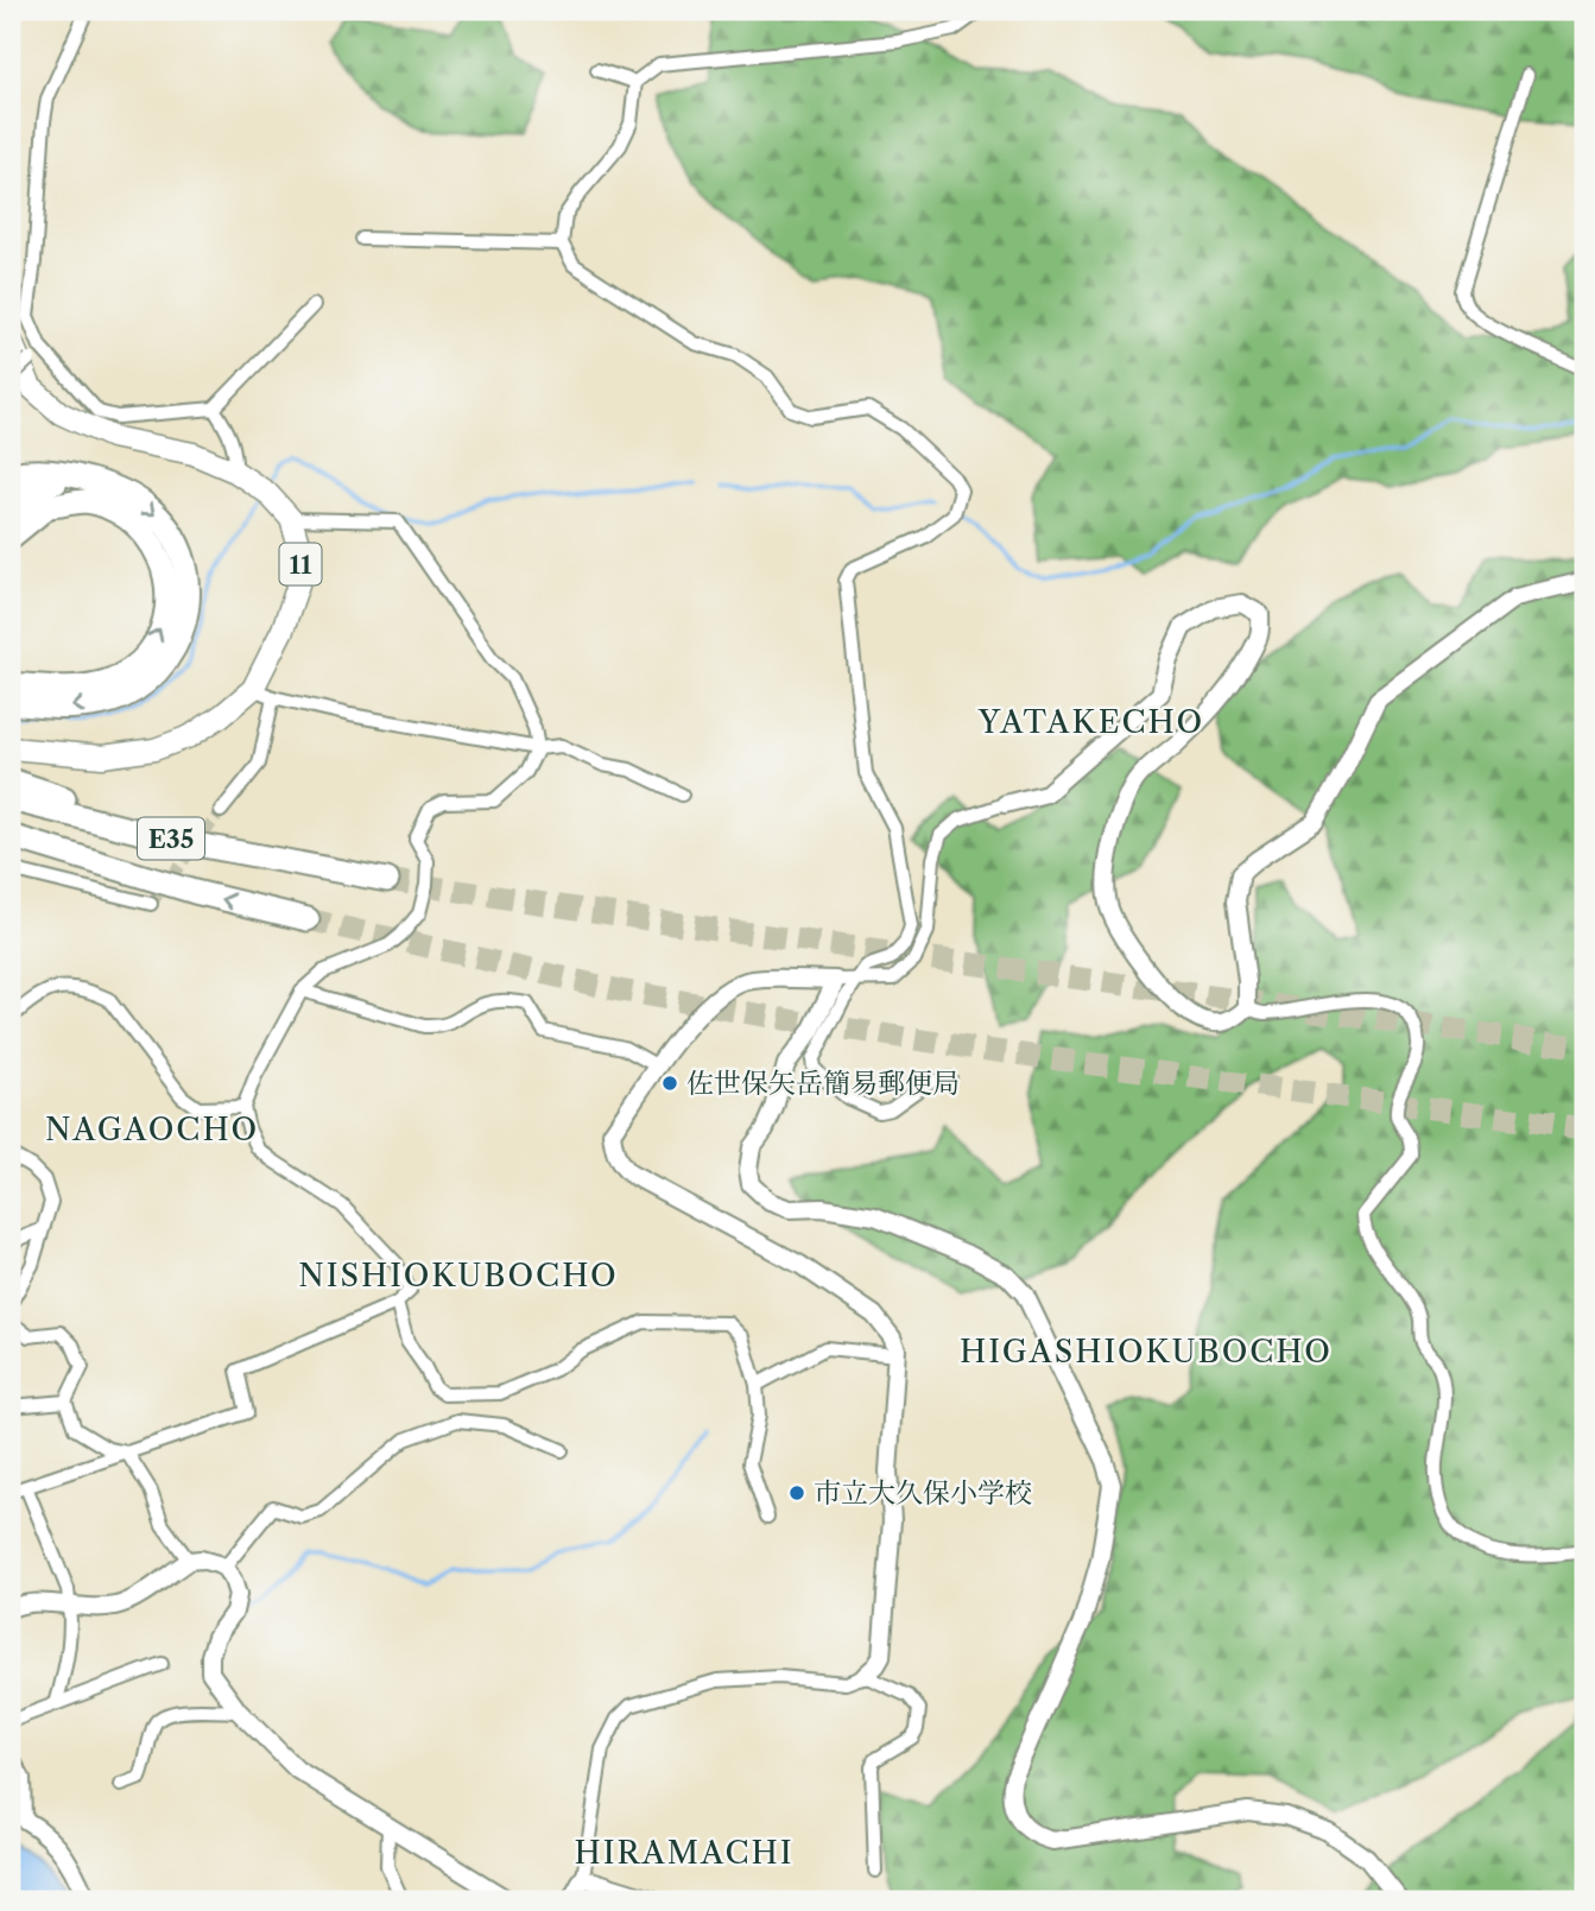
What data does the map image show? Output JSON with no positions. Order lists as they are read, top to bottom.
{
  "streets": {
    "highway": ["E35"],
    "main road": ["11"]
  },
  "districts": [
    "YATAKECHO",
    "NAGAOCHO",
    "NISHIOKUBOCHO",
    "HIGASHIOKUBOCHO",
    "HIRAMACHI"
  ],
  "places": ["佐世保矢岳簡易郵便局", "市立大久保小学校"]
}
